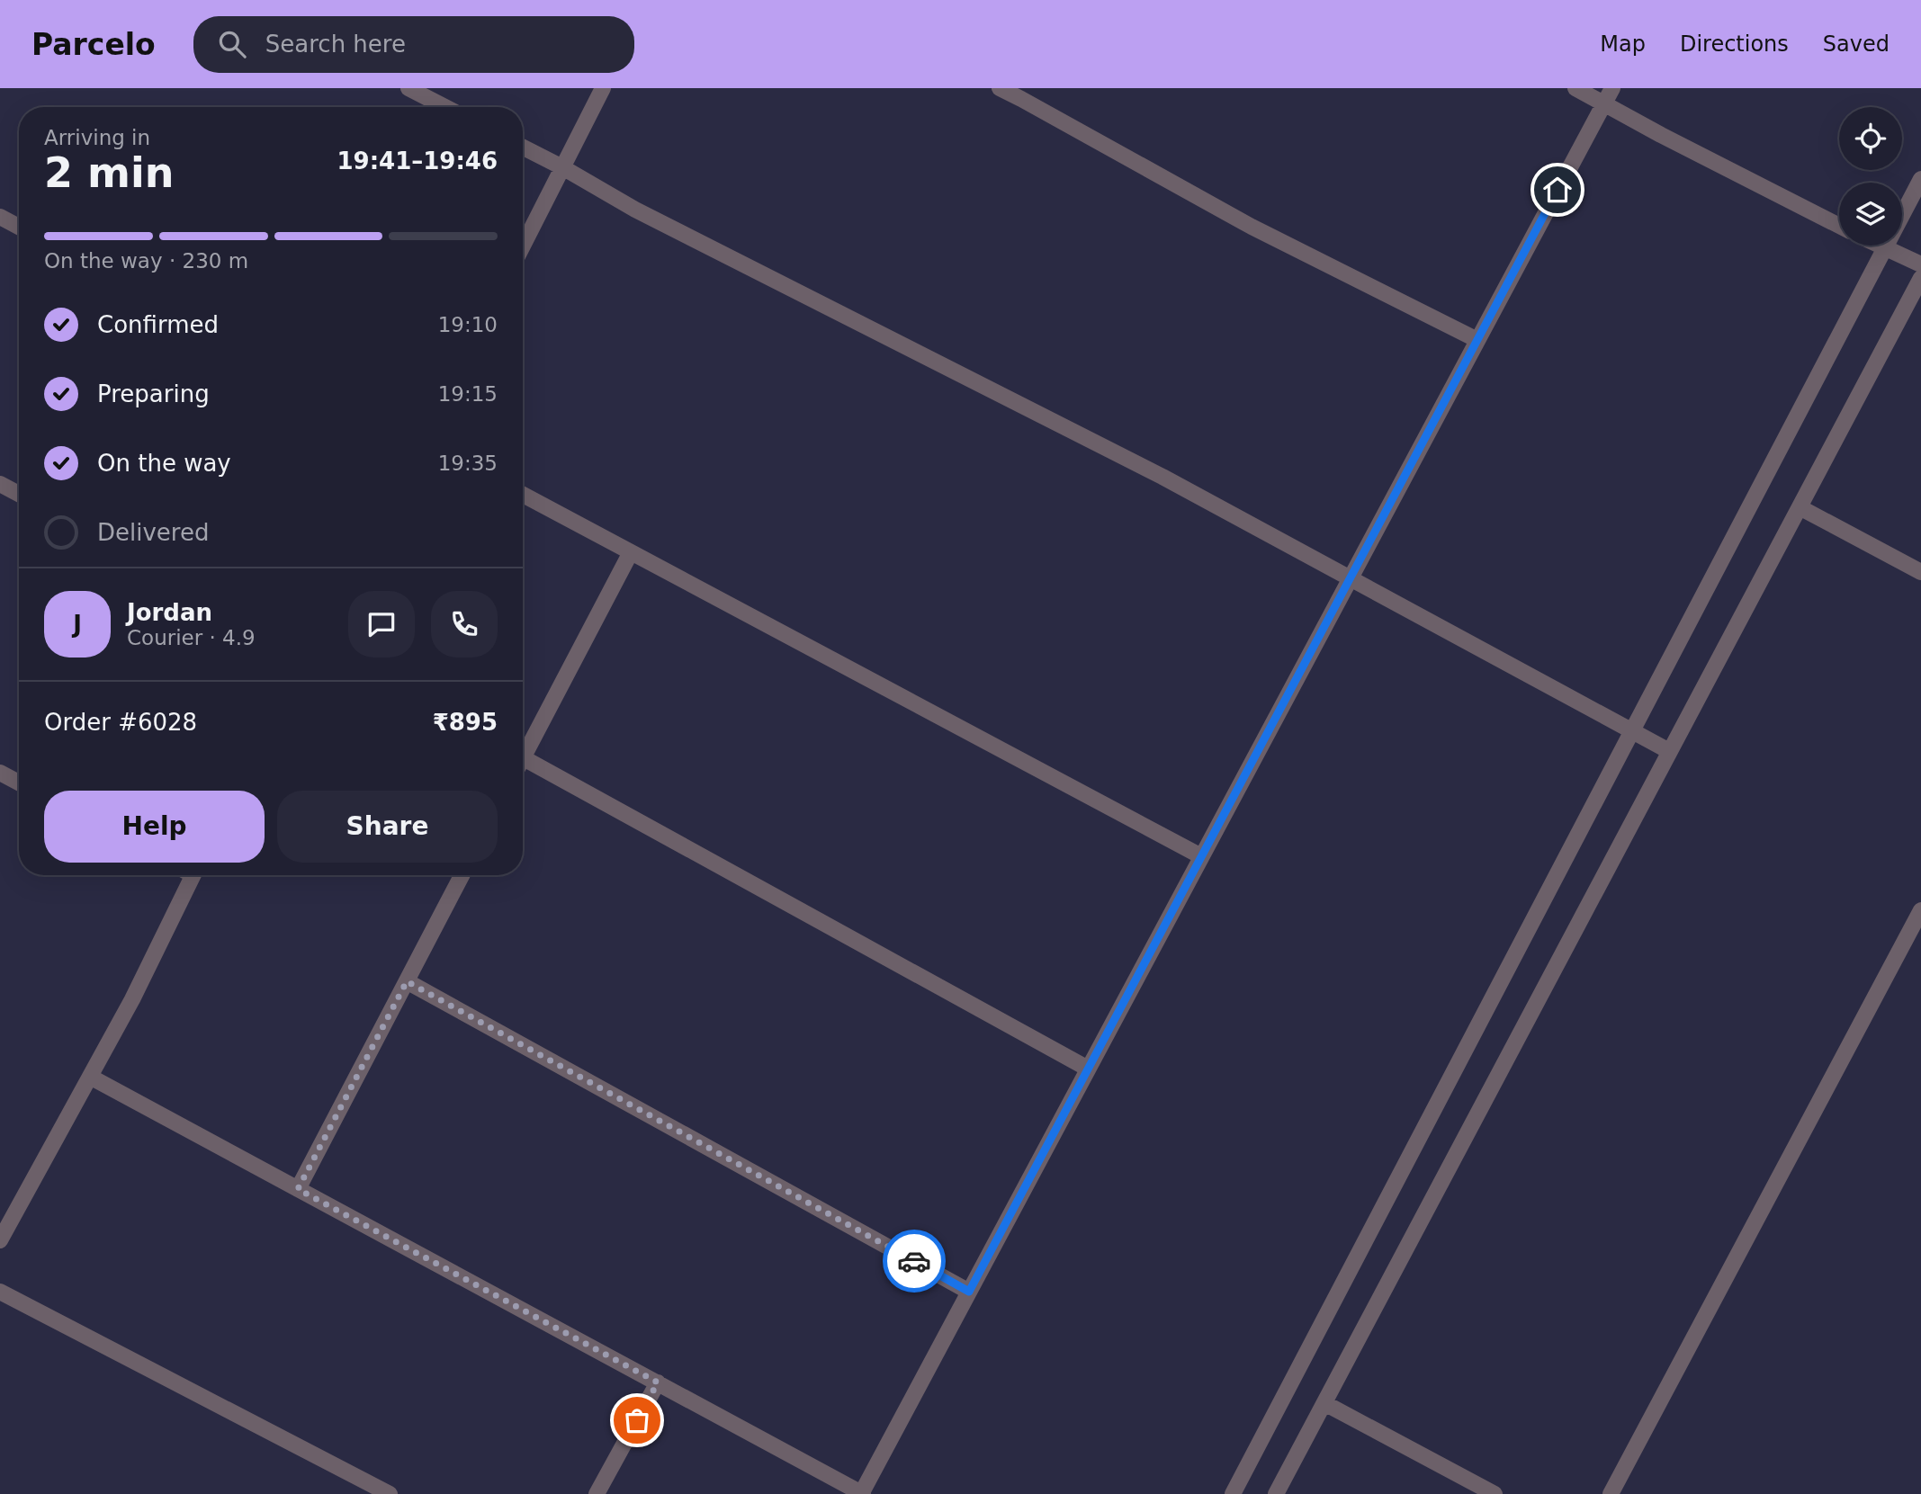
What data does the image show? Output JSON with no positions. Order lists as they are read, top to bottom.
{
  "page": {
    "header": "Parcelo",
    "search": "Search here",
    "nav": ["Map", "Directions", "Saved"],
    "heading": ["2 min", "Arriving in", "19:41–19:46"],
    "panel": [
      "Jordan",
      "Courier · 4.9",
      "Order #6028",
      "₹895"
    ],
    "bar": "On the way · 230 m",
    "list": [
      ["Confirmed", "19:10"],
      ["Preparing", "19:15"],
      ["On the way", "19:35"],
      "Delivered"
    ],
    "round": "J",
    "buttons": ["Help", "Share"]
  }
}
